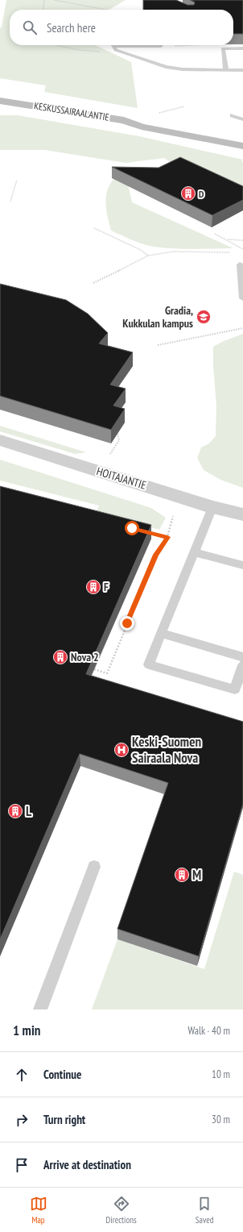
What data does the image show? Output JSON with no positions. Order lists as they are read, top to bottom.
{
  "streets": {
    "main road": ["KESKUSSAIRAALANTIE"],
    "street": ["HOITAJANTIE"]
  },
  "places": {
    "building": [
      "D",
      "F",
      "Nova 2",
      "L",
      "M"
    ],
    "school or university": ["Gradia, Kukkulan kampus"],
    "hospital": ["Keski-Suomen Sairaala Nova"]
  },
  "page": {
    "search": "Search here",
    "heading": ["1 min", "Walk · 40 m"],
    "list": [
      ["Continue", "10 m"],
      ["Turn right", "30 m"],
      "Arrive at destination"
    ],
    "nav": ["Map", "Directions", "Saved"]
  }
}
